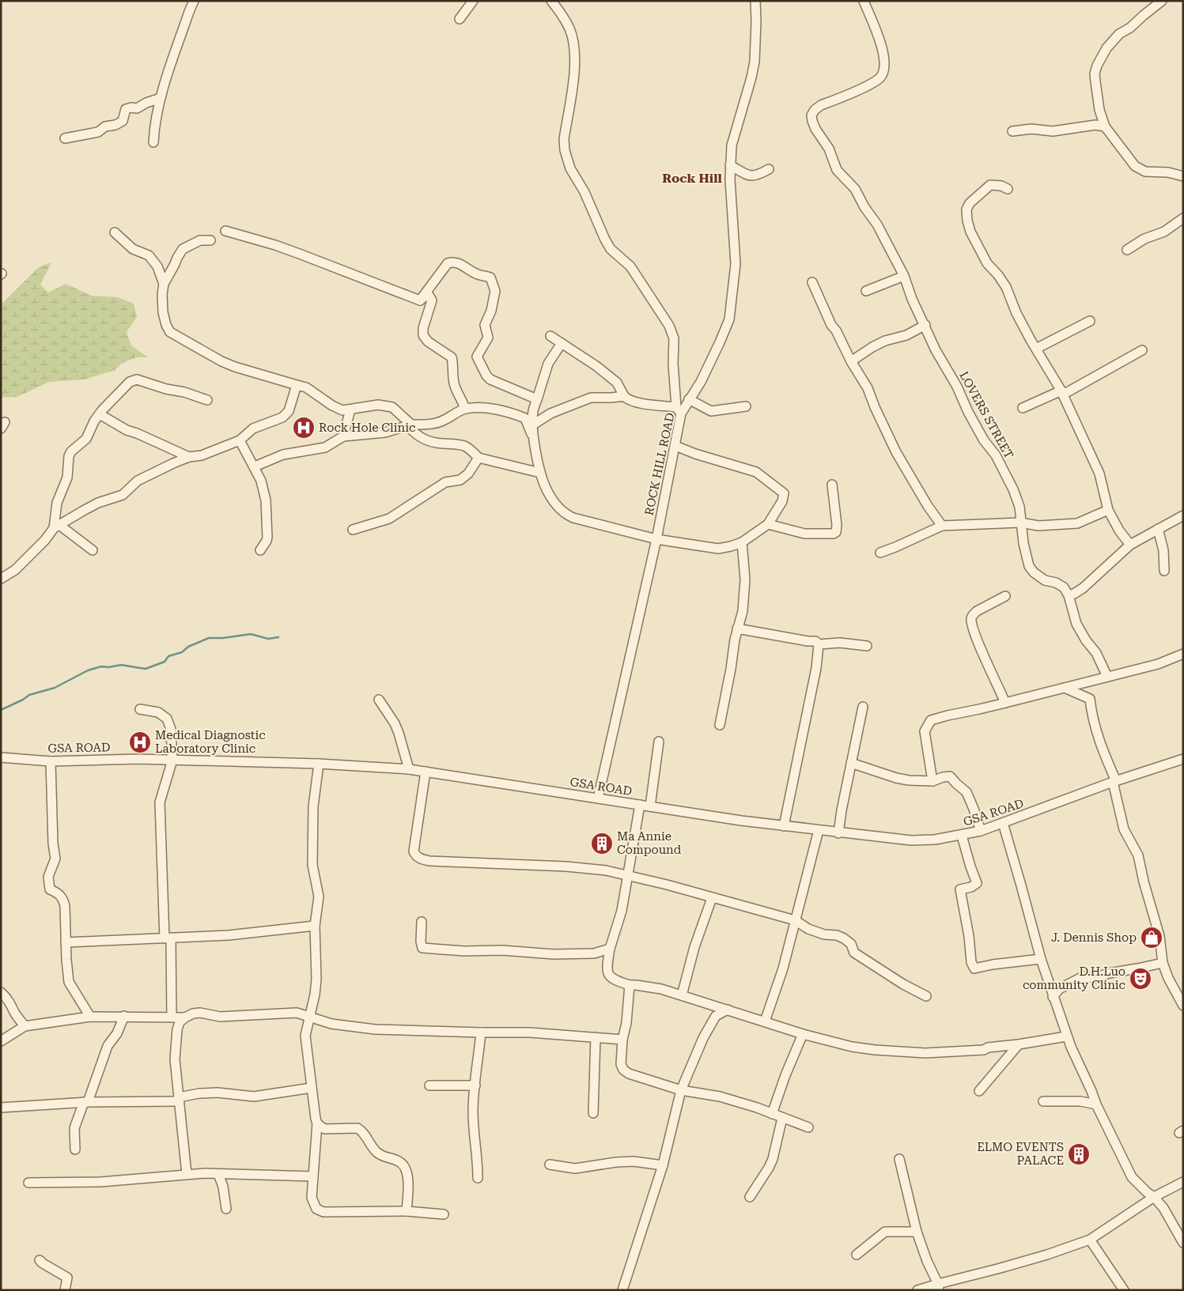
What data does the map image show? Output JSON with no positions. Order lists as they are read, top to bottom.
{
  "streets": {
    "street": ["LOVERS STREET", "ROCK HILL ROAD", "GSA ROAD"]
  },
  "crossings": [
    ["ROCK HILL ROAD", "GSA ROAD"]
  ],
  "districts": ["Rock Hill"],
  "places": {
    "hospital": ["Rock Hole Clinic", "Medical Diagnostic Laboratory Clinic"],
    "building": ["Ma Annie Compound", "ELMO EVENTS PALACE"],
    "shop": ["J. Dennis Shop"],
    "theatre": ["D.H.Luo community Clinic"]
  }
}
